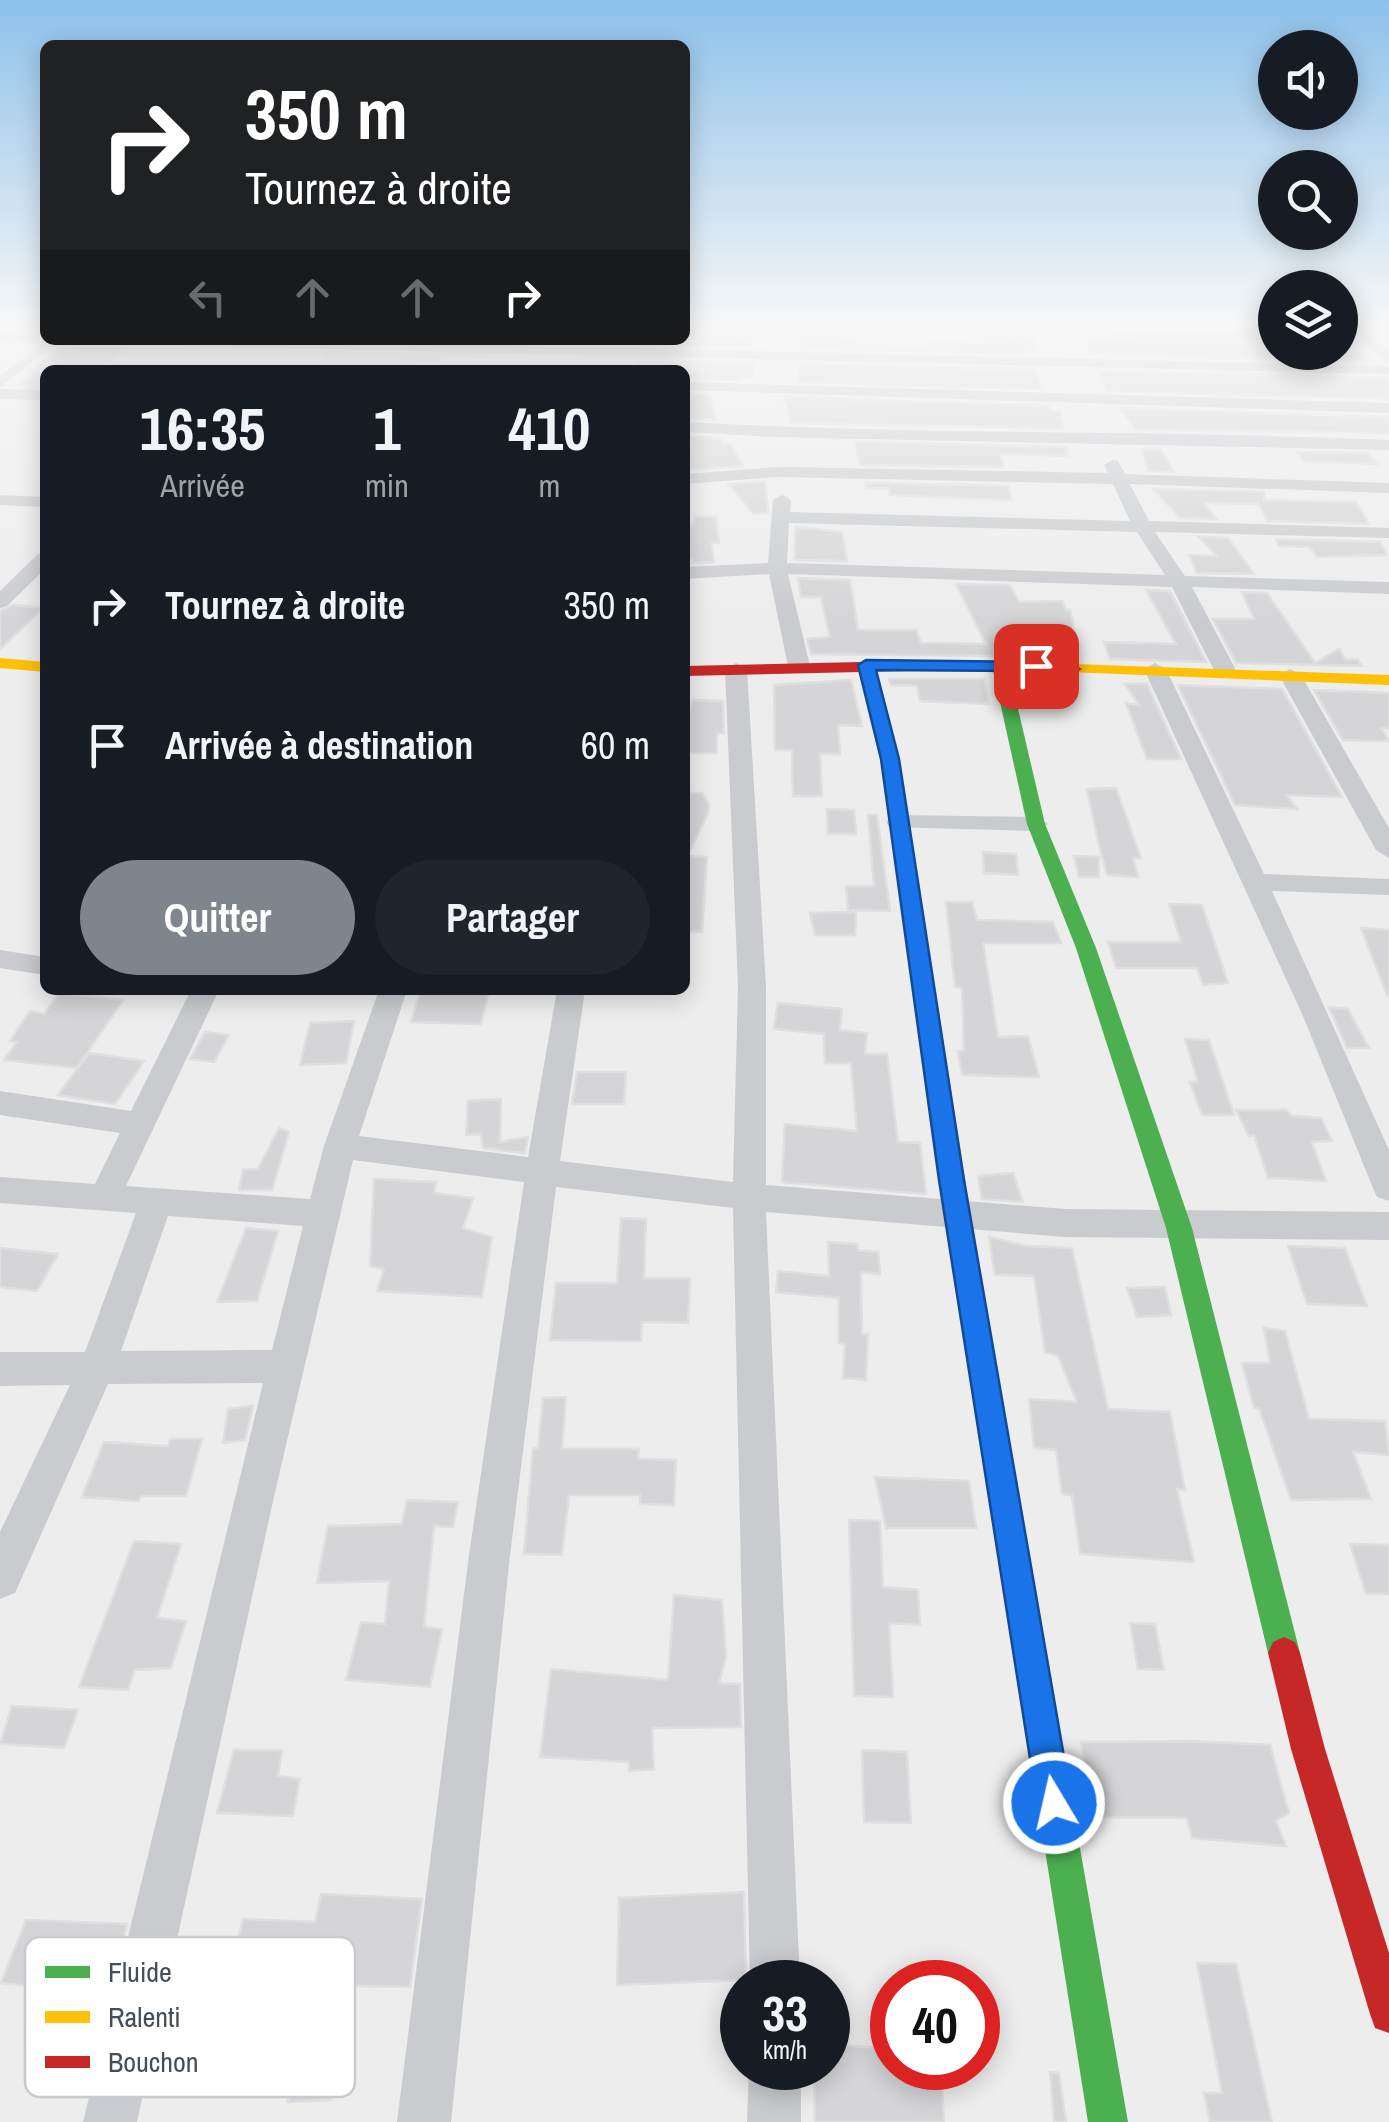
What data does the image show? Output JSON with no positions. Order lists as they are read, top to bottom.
{
  "legend": ["Fluide", "Ralenti", "Bouchon"],
  "page": {
    "turn": ["350 m", "Tournez à droite"],
    "eta": [
      "16:35",
      "Arrivée",
      "1",
      "min",
      "410",
      "m"
    ],
    "list": [
      {
        "name": "Tournez à droite",
        "value": "350 m"
      },
      {
        "name": "Arrivée à destination",
        "value": "60 m"
      }
    ],
    "buttons": ["Quitter", "Partager"],
    "speed": "33 km/h",
    "limit": "40"
  }
}
